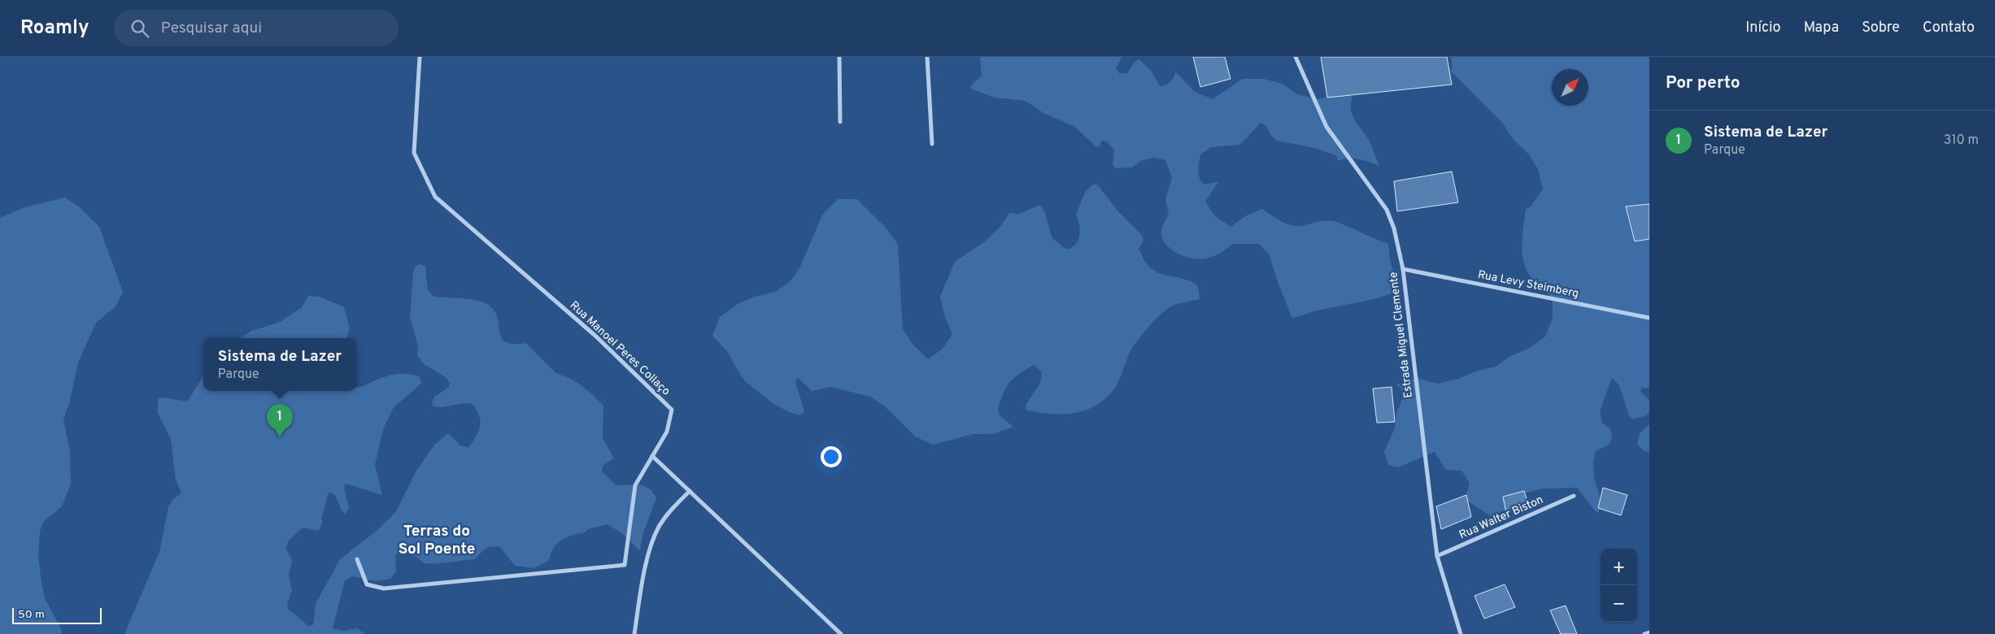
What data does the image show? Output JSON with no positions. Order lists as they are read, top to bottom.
{
  "streets": {
    "street": [
      "Rua Levy Steimberg",
      "Estrada Miguel Clemente",
      "Rua Manoel Peres Collaço",
      "Rua Walter Biston"
    ]
  },
  "crossings": [
    ["Rua Levy Steimberg", "Estrada Miguel Clemente"],
    ["Estrada Miguel Clemente", "Rua Walter Biston"]
  ],
  "districts": ["Terras do Sol Poente"],
  "scale_bar": "50 m",
  "north": "top right",
  "page": {
    "header": "Roamly",
    "search": "Pesquisar aqui",
    "nav": [
      "Início",
      "Mapa",
      "Sobre",
      "Contato"
    ],
    "heading": "Por perto",
    "list": [
      {
        "mark": "1",
        "name": "Sistema de Lazer",
        "note": "Parque",
        "value": "310 m"
      }
    ],
    "popup": ["Sistema de Lazer", "Parque"],
    "pins": "1",
    "map_buttons": ["+", "−"],
    "scale": "50 m"
  }
}
